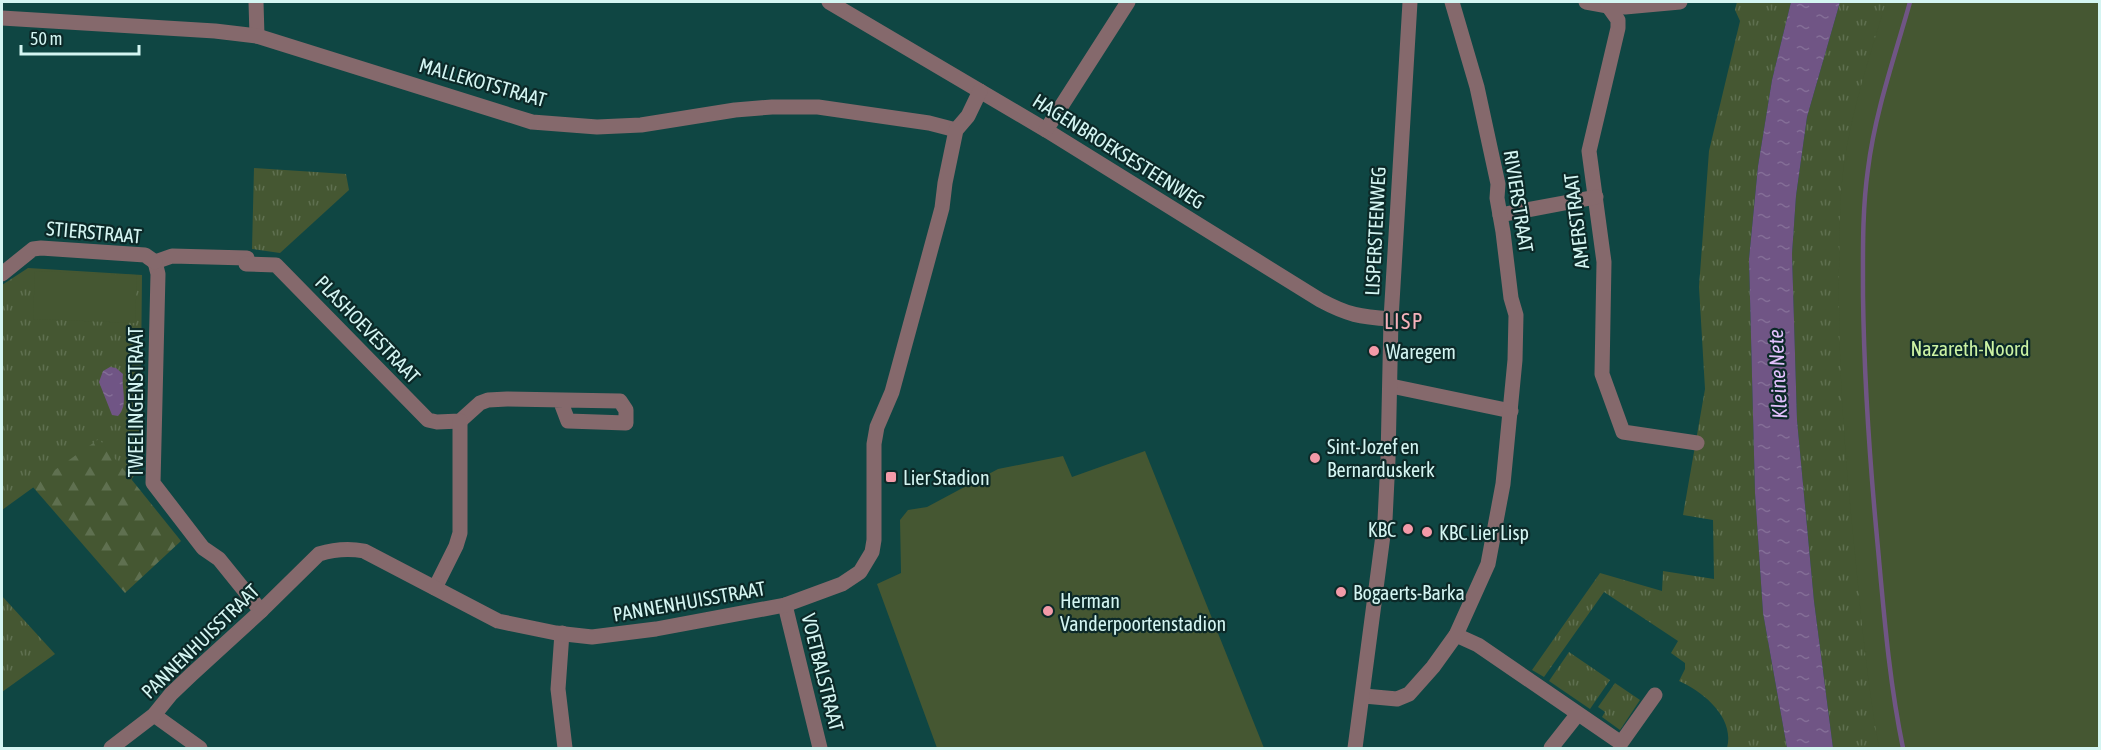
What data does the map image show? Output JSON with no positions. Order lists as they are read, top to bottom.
{
  "streets": {
    "street": [
      "MALLEKOTSTRAAT",
      "HAGENBROEKSESTEENWEG",
      "RIVIERSTRAAT",
      "AMERSTRAAT",
      "LISPERSTEENWEG",
      "STIERSTRAAT",
      "PLASHOEVESTRAAT",
      "TWEELINGENSTRAAT",
      "PANNENHUISSTRAAT",
      "VOETBALSTRAAT"
    ]
  },
  "crossings": [
    ["MALLEKOTSTRAAT", "PANNENHUISSTRAAT"],
    ["HAGENBROEKSESTEENWEG", "LISPERSTEENWEG"],
    ["HAGENBROEKSESTEENWEG", "PANNENHUISSTRAAT"],
    ["RIVIERSTRAAT", "LISPERSTEENWEG"],
    ["STIERSTRAAT", "PLASHOEVESTRAAT"],
    ["STIERSTRAAT", "TWEELINGENSTRAAT"],
    ["PLASHOEVESTRAAT", "TWEELINGENSTRAAT"],
    ["TWEELINGENSTRAAT", "PANNENHUISSTRAAT"],
    ["PANNENHUISSTRAAT", "VOETBALSTRAAT"]
  ],
  "districts": ["LISP"],
  "water": ["Kleine Nete"],
  "parks": ["Nazareth-Noord"],
  "places": {
    "other": [
      "Waregem",
      "Sint-Jozef en Bernarduskerk",
      "KBC",
      "KBC Lier Lisp",
      "Bogaerts-Barka",
      "Herman Vanderpoortenstadion"
    ],
    "transit": ["Lier Stadion"]
  },
  "scale_bar": "50 m"
}
